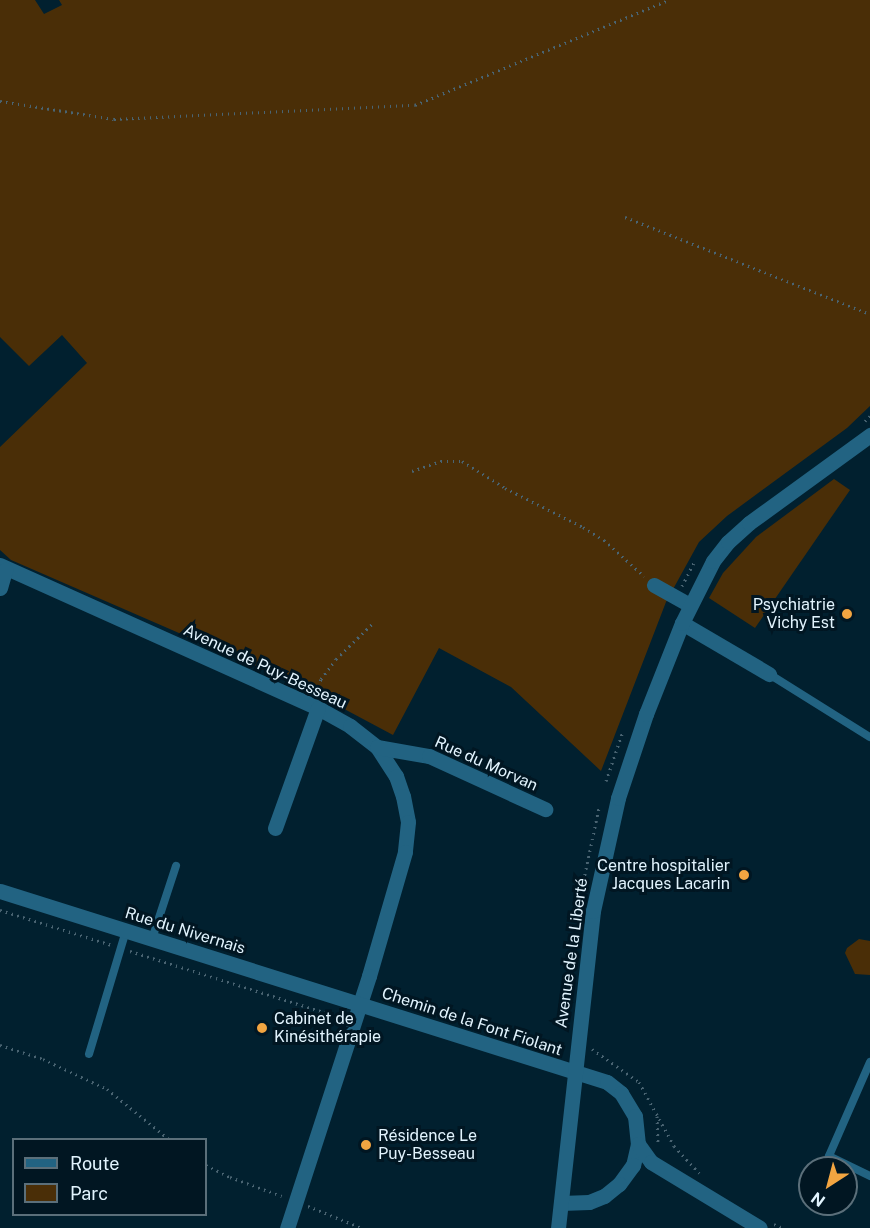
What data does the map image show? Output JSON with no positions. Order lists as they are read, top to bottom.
{
  "streets": {
    "street": [
      "Avenue de Puy-Besseau",
      "Rue du Morvan",
      "Rue du Nivernais",
      "Avenue de la Liberté",
      "Chemin de la Font Fiolant"
    ]
  },
  "crossings": [
    ["Avenue de Puy-Besseau", "Rue du Morvan"],
    ["Avenue de Puy-Besseau", "Rue du Nivernais"],
    ["Avenue de Puy-Besseau", "Chemin de la Font Fiolant"],
    ["Rue du Nivernais", "Chemin de la Font Fiolant"],
    ["Avenue de la Liberté", "Chemin de la Font Fiolant"]
  ],
  "places": [
    "Psychiatrie Vichy Est",
    "Centre hospitalier Jacques Lacarin",
    "Cabinet de Kinésithérapie",
    "Résidence Le Puy-Besseau"
  ],
  "legend": ["Route", "Parc"],
  "north": "bottom left"
}
